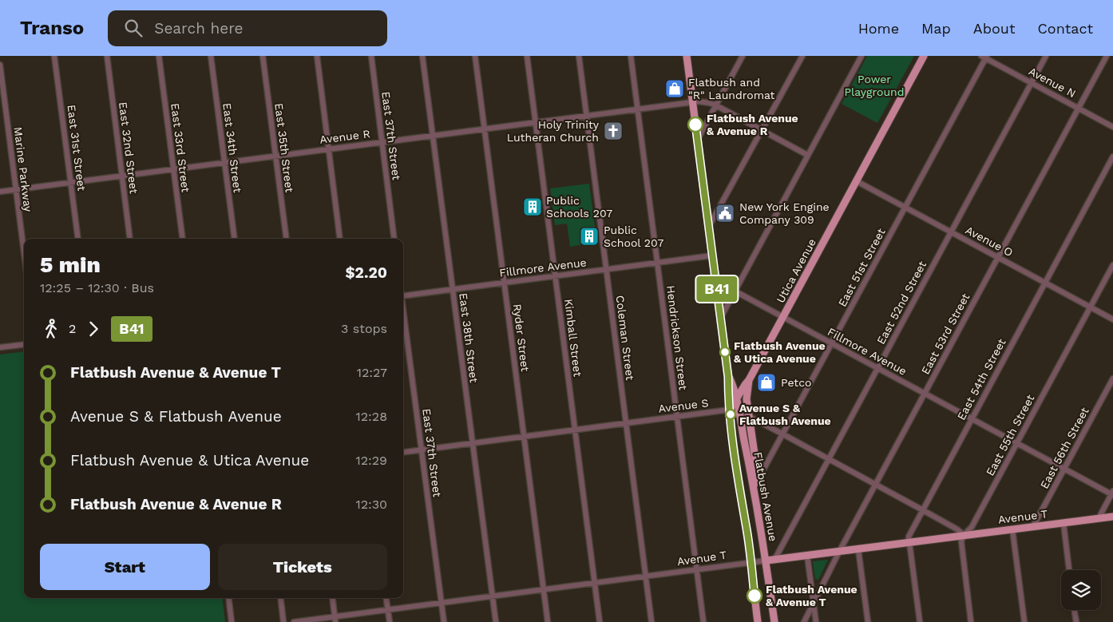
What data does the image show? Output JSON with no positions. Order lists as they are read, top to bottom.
{
  "streets": {
    "main road": ["Utica Avenue", "Flatbush Avenue", "Avenue T"],
    "street": [
      "Avenue N",
      "East 37th Street",
      "Avenue R",
      "East 31st Street",
      "East 32nd Street",
      "East 33rd Street",
      "East 34th Street",
      "East 35th Street",
      "Marine Parkway",
      "Avenue O",
      "Fillmore Avenue",
      "East 51st Street",
      "East 52nd Street",
      "East 53rd Street",
      "East 38th Street",
      "Ryder Street",
      "Kimball Street",
      "Coleman Street",
      "Hendrickson Street",
      "East 54th Street",
      "Avenue S",
      "East 55th Street",
      "East 56th Street"
    ]
  },
  "crossings": [
    ["Avenue N", "East 51st Street"],
    ["Avenue N", "East 52nd Street"],
    ["Avenue N", "East 53rd Street"],
    ["East 37th Street", "Avenue R"],
    ["East 37th Street", "Avenue S"],
    ["East 37th Street", "Avenue T"],
    ["Avenue R", "East 31st Street"],
    ["Avenue R", "East 32nd Street"],
    ["Avenue R", "East 33rd Street"],
    ["Avenue R", "East 34th Street"],
    ["Avenue R", "East 35th Street"],
    ["Avenue R", "Marine Parkway"],
    ["Avenue R", "East 38th Street"],
    ["Avenue R", "Ryder Street"],
    ["Avenue R", "Kimball Street"],
    ["Avenue R", "Coleman Street"],
    ["Avenue R", "Hendrickson Street"],
    ["Avenue R", "Flatbush Avenue"],
    ["Avenue O", "East 51st Street"],
    ["Avenue O", "Utica Avenue"],
    ["Avenue O", "East 52nd Street"],
    ["Avenue O", "East 53rd Street"],
    ["Avenue O", "East 54th Street"],
    ["Avenue O", "East 55th Street"],
    ["Fillmore Avenue", "East 51st Street"],
    ["Fillmore Avenue", "Utica Avenue"],
    ["Fillmore Avenue", "East 52nd Street"],
    ["Fillmore Avenue", "East 53rd Street"],
    ["Fillmore Avenue", "East 38th Street"],
    ["Fillmore Avenue", "Ryder Street"],
    ["Fillmore Avenue", "Kimball Street"],
    ["Fillmore Avenue", "Coleman Street"],
    ["Fillmore Avenue", "Hendrickson Street"],
    ["Fillmore Avenue", "East 54th Street"],
    ["Fillmore Avenue", "East 55th Street"],
    ["Fillmore Avenue", "East 56th Street"],
    ["Fillmore Avenue", "Flatbush Avenue"],
    ["East 51st Street", "Flatbush Avenue"],
    ["Utica Avenue", "Avenue S"],
    ["Utica Avenue", "Flatbush Avenue"],
    ["East 52nd Street", "Avenue T"],
    ["East 53rd Street", "Avenue T"],
    ["East 38th Street", "Avenue S"],
    ["East 38th Street", "Avenue T"],
    ["Ryder Street", "Avenue S"],
    ["Ryder Street", "Avenue T"],
    ["Kimball Street", "Avenue S"],
    ["Kimball Street", "Avenue T"],
    ["Coleman Street", "Avenue S"],
    ["Coleman Street", "Avenue T"],
    ["Hendrickson Street", "Avenue S"],
    ["Hendrickson Street", "Avenue T"],
    ["East 54th Street", "Avenue T"],
    ["Avenue S", "Flatbush Avenue"],
    ["East 55th Street", "Avenue T"],
    ["East 56th Street", "Avenue T"],
    ["Flatbush Avenue", "Avenue T"]
  ],
  "parks": ["Power Playground"],
  "places": {
    "shop": ["Flatbush and \"R\" Laundromat", "Petco"],
    "other": [
      "Flatbush Avenue & Avenue R",
      "Flatbush Avenue & Utica Avenue",
      "Avenue S & Flatbush Avenue",
      "Flatbush Avenue & Avenue T"
    ],
    "church": ["Holy Trinity Lutheran Church"],
    "building": ["Public Schools 207", "Public School 207"],
    "public building": ["New York Engine Company 309"]
  },
  "lines": ["bus line B41"],
  "page": {
    "header": "Transo",
    "search": "Search here",
    "nav": [
      "Home",
      "Map",
      "About",
      "Contact"
    ],
    "on_map": "B41",
    "heading": ["5 min", "12:25 – 12:30 · Bus", "$2.20"],
    "legs": ["2", "B41", "3 stops"],
    "list": [
      {
        "name": "Flatbush Avenue & Avenue T",
        "value": "12:27"
      },
      {
        "name": "Avenue S & Flatbush Avenue",
        "value": "12:28"
      },
      {
        "name": "Flatbush Avenue & Utica Avenue",
        "value": "12:29"
      },
      {
        "name": "Flatbush Avenue & Avenue R",
        "value": "12:30"
      }
    ],
    "buttons": ["Start", "Tickets"]
  }
}
